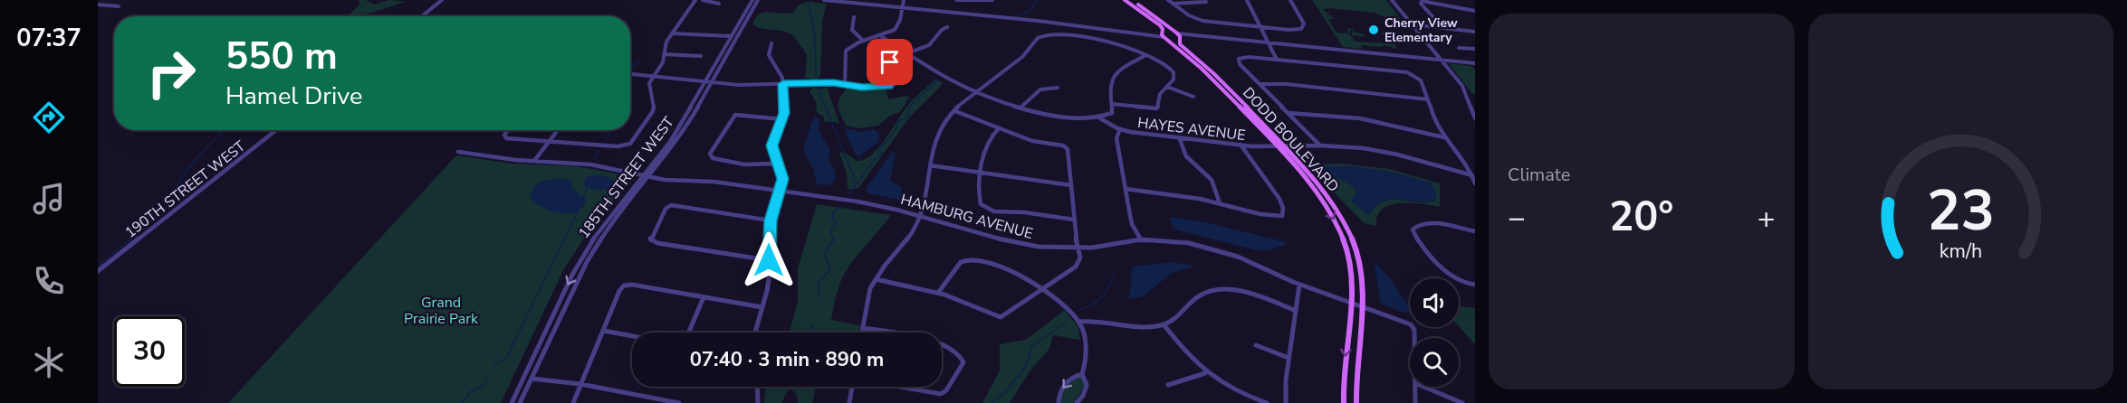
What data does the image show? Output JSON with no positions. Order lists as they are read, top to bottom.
{
  "streets": {
    "main road": ["DODD BOULEVARD"],
    "street": [
      "HAYES AVENUE",
      "185TH STREET WEST",
      "190TH STREET WEST",
      "HAMBURG AVENUE"
    ]
  },
  "crossings": [
    ["HAYES AVENUE", "DODD BOULEVARD"],
    ["DODD BOULEVARD", "HAMBURG AVENUE"],
    ["185TH STREET WEST", "HAMBURG AVENUE"]
  ],
  "parks": ["Grand Prairie Park"],
  "places": ["Cherry View Elementary"],
  "page": {
    "tabs": "07:37",
    "tile": "Climate",
    "turn": ["550 m", "Hamel Drive"],
    "heat": ["−", "20°", "+"],
    "limit": "30",
    "trip": "07:40 · 3 min · 890 m",
    "gauge": ["23", "km/h"]
  }
}
